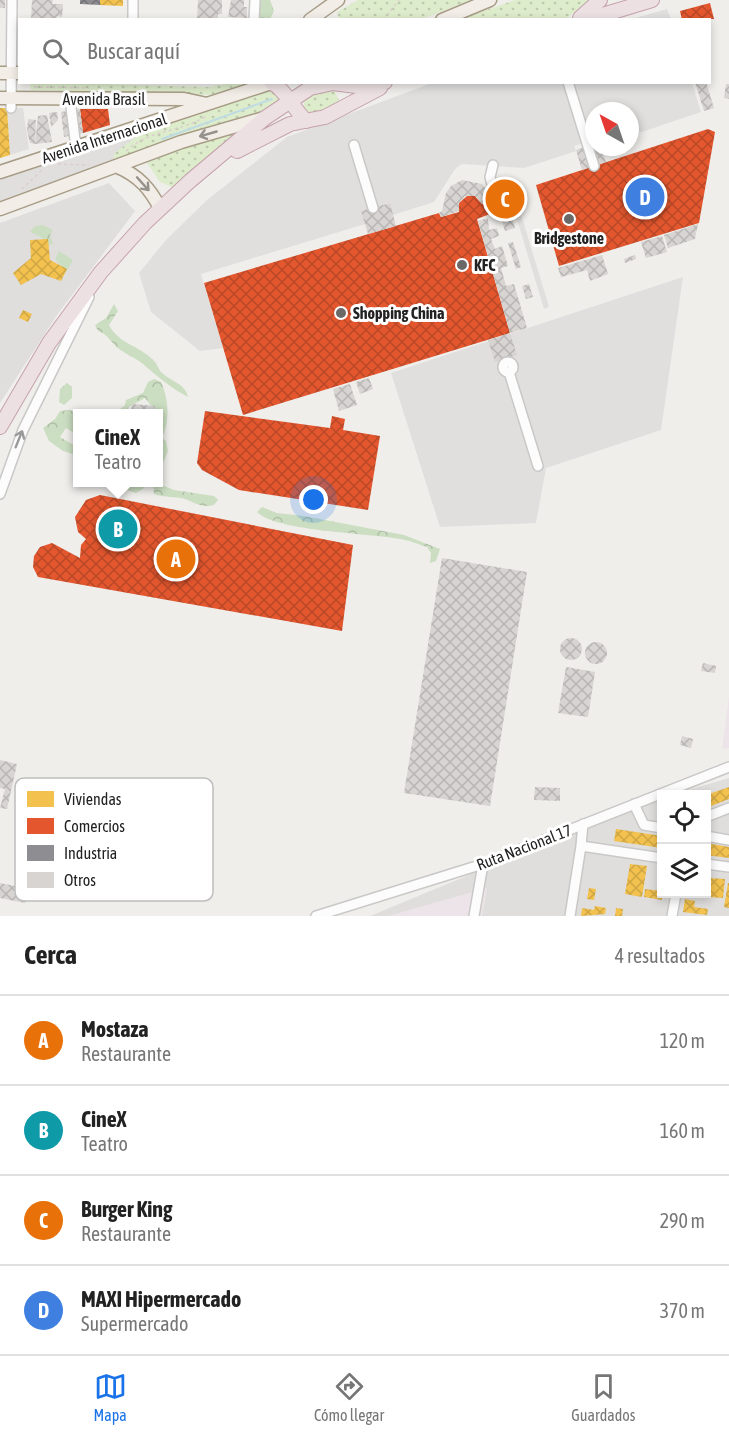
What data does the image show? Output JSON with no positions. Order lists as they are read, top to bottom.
{
  "streets": {
    "main road": ["Avenida Brasil", "Avenida Internacional"],
    "street": ["Ruta Nacional 17"]
  },
  "crossings": [
    ["Avenida Brasil", "Avenida Internacional"]
  ],
  "places": ["Bridgestone", "KFC", "Shopping China"],
  "legend": [
    "Viviendas",
    "Comercios",
    "Industria",
    "Otros"
  ],
  "north": "top left",
  "page": {
    "search": "Buscar aquí",
    "pins": [
      "D",
      "C",
      "B",
      "A"
    ],
    "popup": ["CineX", "Teatro"],
    "heading": ["Cerca", "4 resultados"],
    "list": [
      {
        "mark": "A",
        "name": "Mostaza",
        "note": "Restaurante",
        "value": "120 m"
      },
      {
        "mark": "B",
        "name": "CineX",
        "note": "Teatro",
        "value": "160 m"
      },
      {
        "mark": "C",
        "name": "Burger King",
        "note": "Restaurante",
        "value": "290 m"
      },
      {
        "mark": "D",
        "name": "MAXI Hipermercado",
        "note": "Supermercado",
        "value": "370 m"
      }
    ],
    "nav": ["Mapa", "Cómo llegar", "Guardados"]
  }
}
